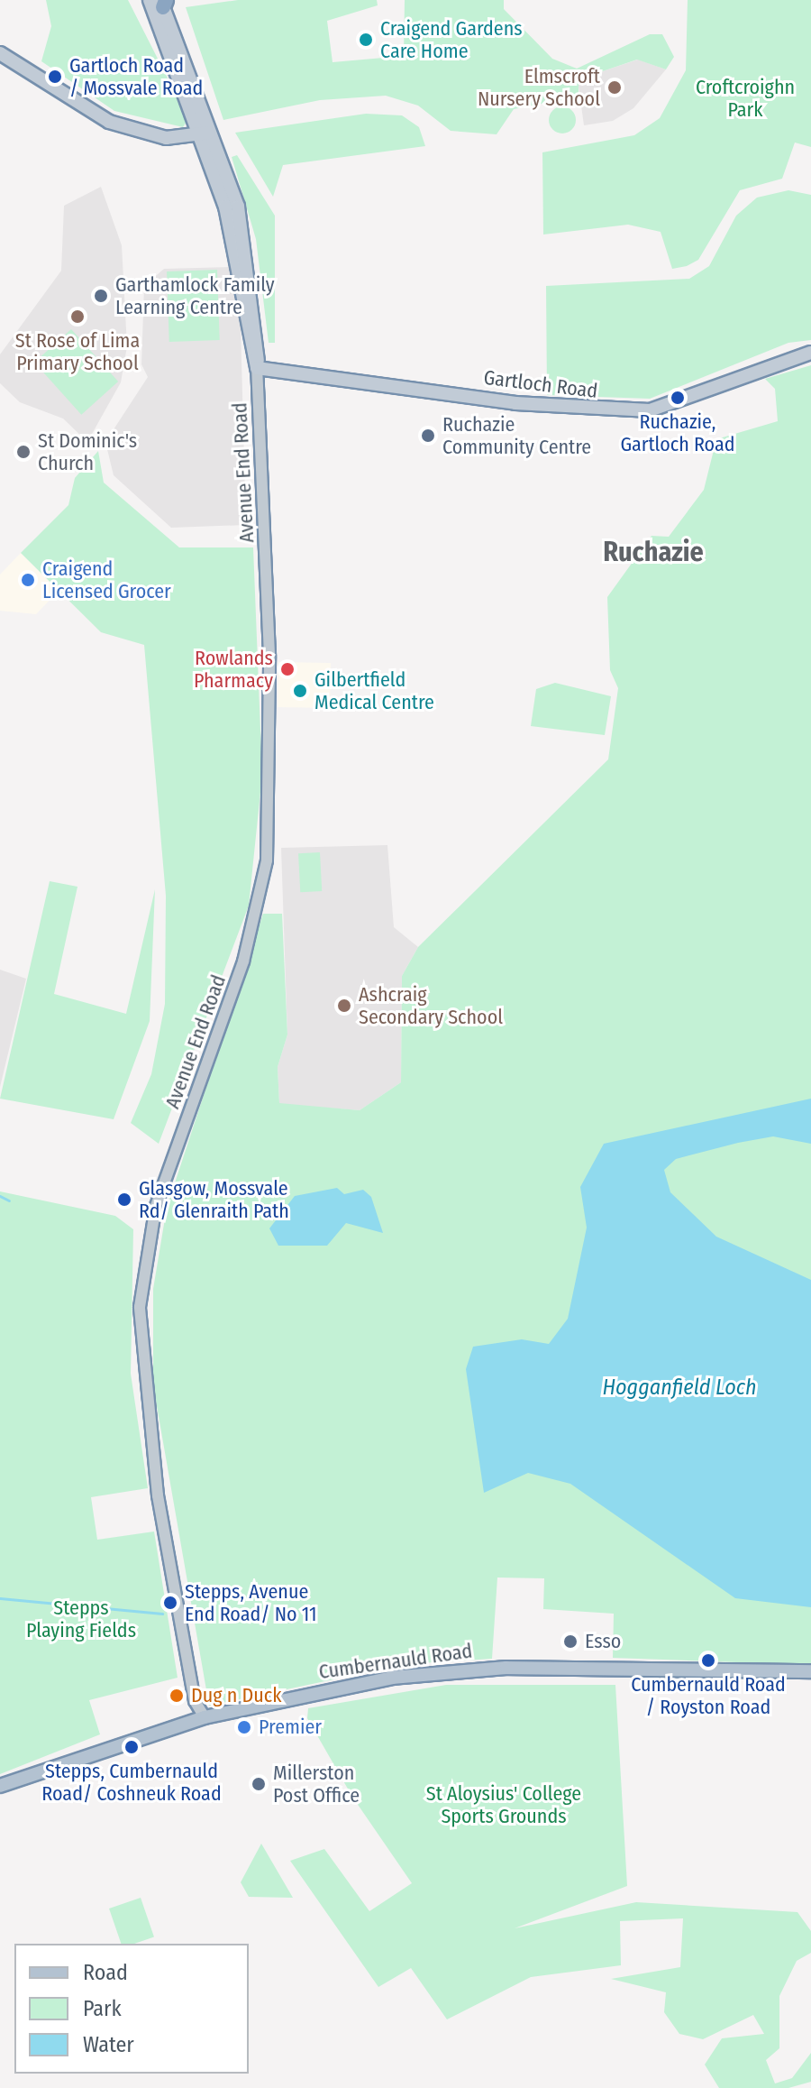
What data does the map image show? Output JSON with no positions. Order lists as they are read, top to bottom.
{
  "streets": {
    "main road": ["Gartloch Road", "Cumbernauld Road"],
    "street": ["Avenue End Road"]
  },
  "crossings": [
    ["Gartloch Road", "Avenue End Road"],
    ["Avenue End Road", "Cumbernauld Road"]
  ],
  "districts": ["Ruchazie"],
  "water": ["Hogganfield Loch"],
  "parks": ["Croftcroighn Park", "Stepps Playing Fields", "St Aloysius' College Sports Grounds"],
  "places": [
    "Craigend Gardens Care Home",
    "Gartloch Road / Mossvale Road",
    "Elmscroft Nursery School",
    "Garthamlock Family Learning Centre",
    "St Rose of Lima Primary School",
    "Ruchazie, Gartloch Road",
    "Ruchazie Community Centre",
    "St Dominic's Church",
    "Craigend Licensed Grocer",
    "Rowlands Pharmacy",
    "Gilbertfield Medical Centre",
    "Ashcraig Secondary School",
    "Glasgow, Mossvale Rd/ Glenraith Path",
    "Stepps, Avenue End Road/ No 11",
    "Esso",
    "Cumbernauld Road / Royston Road",
    "Dug n Duck",
    "Premier",
    "Stepps, Cumbernauld Road/ Coshneuk Road",
    "Millerston Post Office"
  ],
  "legend": ["Road", "Park", "Water"]
}
